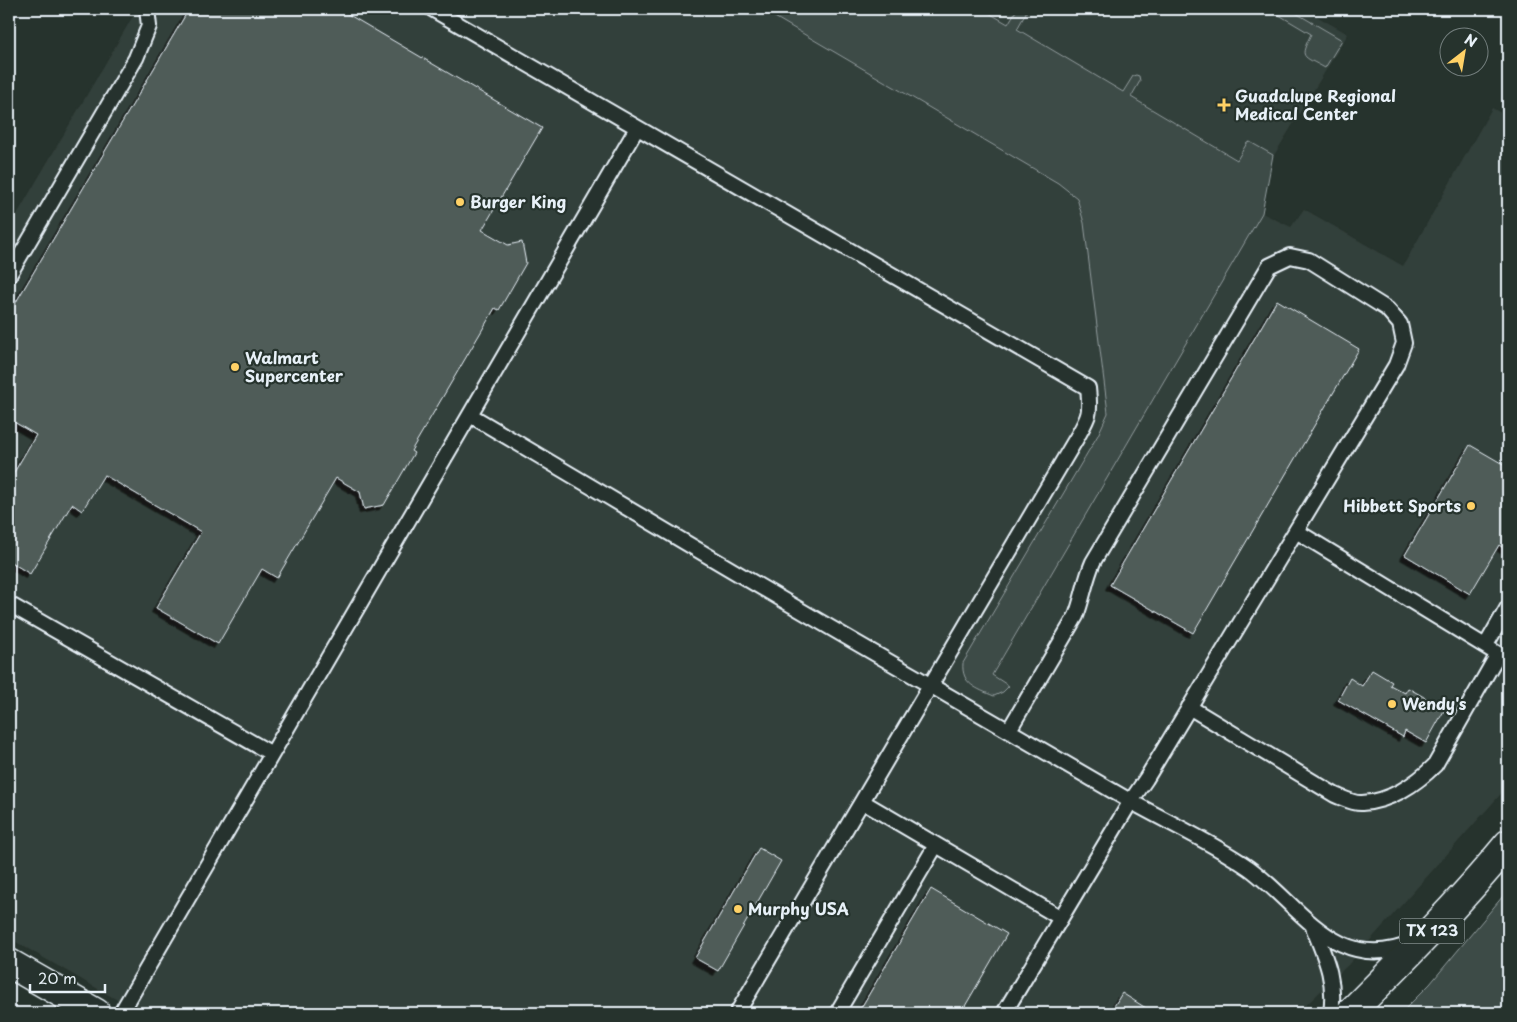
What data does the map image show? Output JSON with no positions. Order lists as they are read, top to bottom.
{
  "streets": {
    "main road": ["TX 123"]
  },
  "places": {
    "health": ["Guadalupe Regional Medical Center"],
    "other": [
      "Burger King",
      "Walmart Supercenter",
      "Hibbett Sports",
      "Wendy's",
      "Murphy USA"
    ]
  },
  "scale_bar": "20 m",
  "north": "top right"
}
